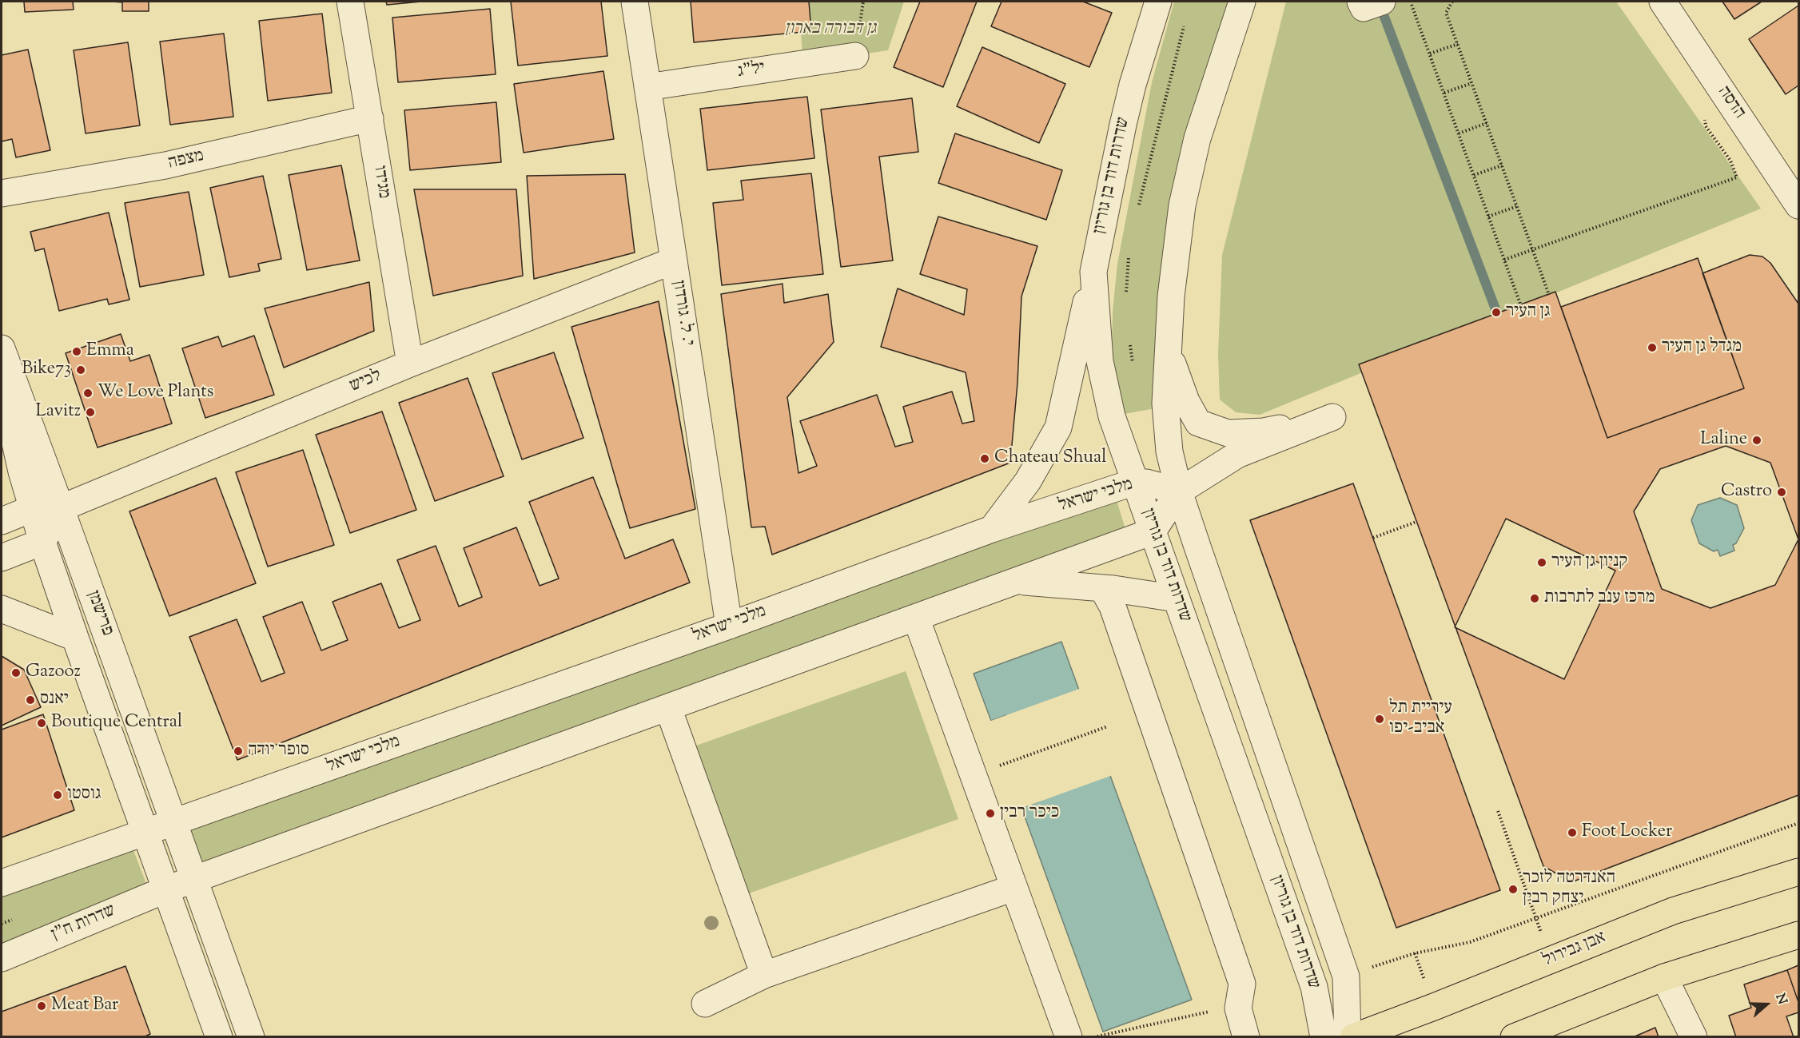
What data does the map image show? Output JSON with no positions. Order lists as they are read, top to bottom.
{
  "streets": {
    "main road": ["אבן גבירול"],
    "street": [
      "יל\"ג",
      "הדסה",
      "מצפה",
      "שדרות דוד בן גוריון",
      "מגידו",
      "י. ל. גורדון",
      "לכיש",
      "מלכי ישראל",
      "פרישמן",
      "שדרות ח\"ן"
    ]
  },
  "crossings": [
    ["יל\"ג", "י. ל. גורדון"],
    ["מצפה", "מגידו"],
    ["שדרות דוד בן גוריון", "מלכי ישראל"],
    ["מגידו", "לכיש"],
    ["י. ל. גורדון", "לכיש"],
    ["י. ל. גורדון", "מלכי ישראל"],
    ["לכיש", "פרישמן"],
    ["מלכי ישראל", "פרישמן"]
  ],
  "parks": ["גן דבורה בארון"],
  "places": [
    "גן העיר",
    "מגדל גן העיר",
    "Emma",
    "Bike73",
    "We Love Plants",
    "Lavitz",
    "Laline",
    "Chateau Shual",
    "Castro",
    "קניון גן העיר",
    "מרכז ענב לתרבות",
    "Gazooz",
    "יאנס",
    "עיריית תל אביב-יפו",
    "Boutique Central",
    "סופר יודה",
    "גוסטו",
    "כיכר רבין",
    "Foot Locker",
    "האנדרטה לזכר יצחק רבין",
    "Meat Bar"
  ],
  "north": "right"
}
